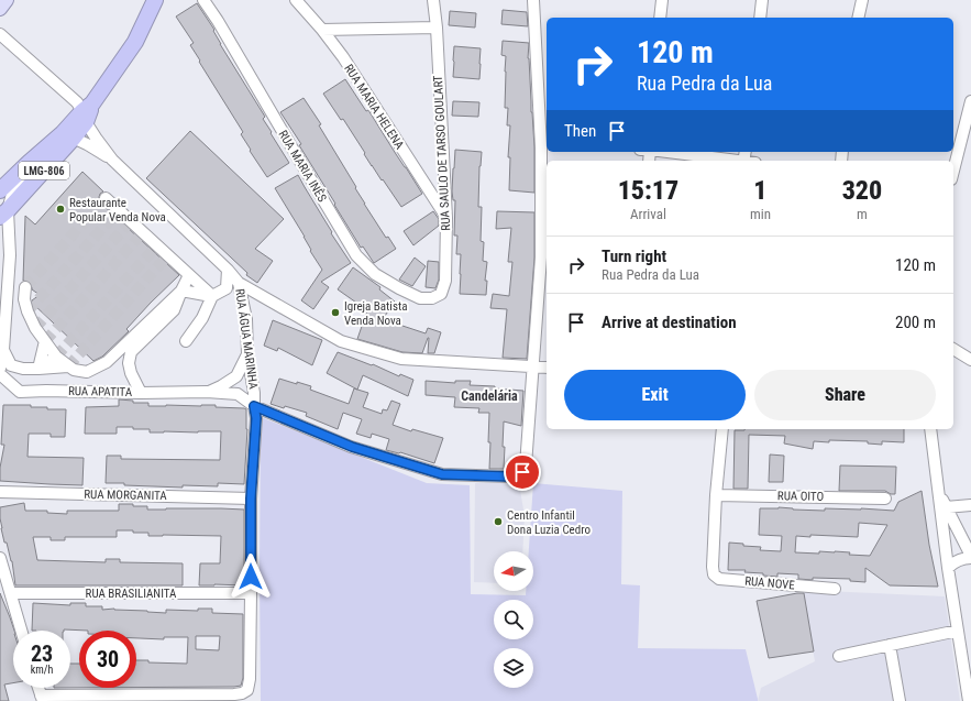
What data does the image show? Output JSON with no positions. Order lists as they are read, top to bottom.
{
  "streets": {
    "highway": ["LMG-806"],
    "street": [
      "RUA MARIA HELENA",
      "RUA SAULO DE TARSO GOULART",
      "RUA MARIA INÊS",
      "RUA ÁGUA MARINHA",
      "RUA APATITA",
      "RUA MORGANITA",
      "RUA OITO",
      "RUA NOVE",
      "RUA BRASILIANITA"
    ]
  },
  "crossings": [
    ["RUA MARIA HELENA", "RUA SAULO DE TARSO GOULART"],
    ["RUA SAULO DE TARSO GOULART", "RUA MARIA INÊS"],
    ["RUA ÁGUA MARINHA", "RUA APATITA"],
    ["RUA ÁGUA MARINHA", "RUA MORGANITA"],
    ["RUA ÁGUA MARINHA", "RUA BRASILIANITA"],
    ["RUA OITO", "RUA NOVE"]
  ],
  "districts": ["Candelária"],
  "places": ["Restaurante Popular Venda Nova", "Igreja Batista Venda Nova", "Centro Infantil Dona Luzia Cedro"],
  "north": "left",
  "page": {
    "turn": ["120 m", "Rua Pedra da Lua"],
    "then": "Then",
    "eta": [
      "15:17",
      "Arrival",
      "1",
      "min",
      "320",
      "m"
    ],
    "list": [
      {
        "name": "Turn right",
        "note": "Rua Pedra da Lua",
        "value": "120 m"
      },
      {
        "name": "Arrive at destination",
        "value": "200 m"
      }
    ],
    "buttons": ["Exit", "Share"],
    "speed": "23 km/h",
    "limit": "30"
  }
}
